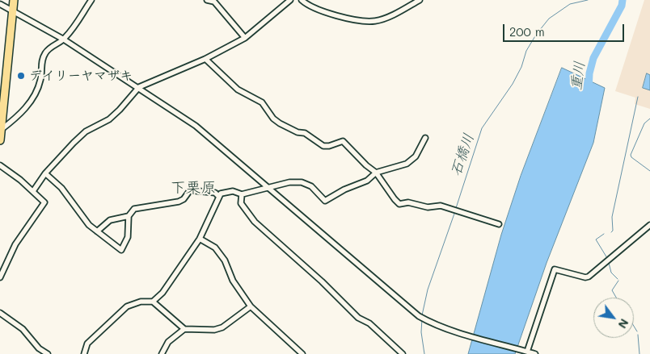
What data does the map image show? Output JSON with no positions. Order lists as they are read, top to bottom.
{
  "districts": ["下栗原"],
  "water": ["重川", "石橋川"],
  "places": ["デイリーヤマザキ"],
  "scale_bar": "200 m",
  "north": "bottom right"
}
